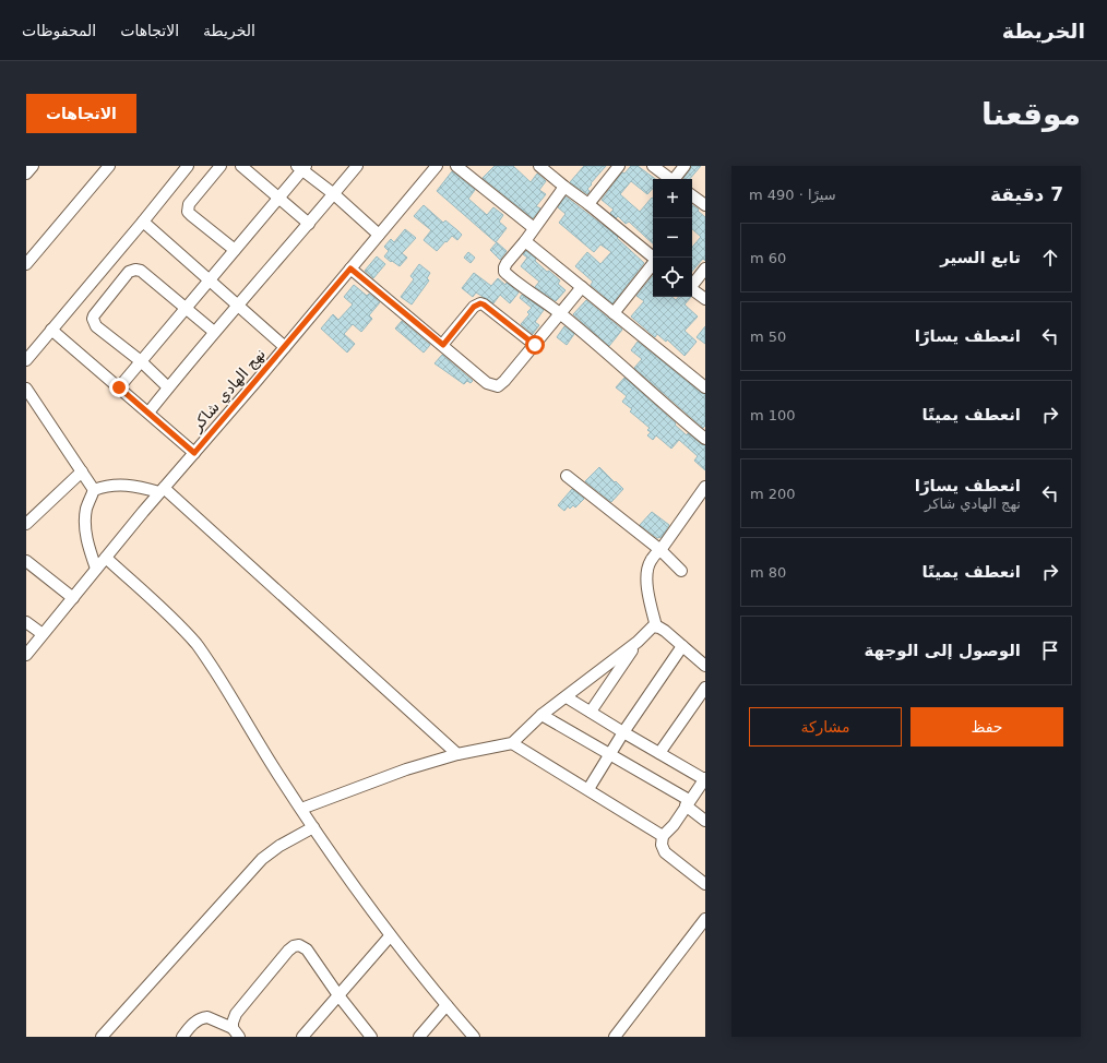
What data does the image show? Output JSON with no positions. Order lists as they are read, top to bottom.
{
  "streets": {
    "street": ["نهج الهادي شاكر"]
  },
  "page": {
    "header": "الخريطة",
    "nav": ["الخريطة", "الاتجاهات", "المحفوظات"],
    "buttons": [
      "الاتجاهات",
      ["حفظ", "مشاركة"]
    ],
    "title": "موقعنا",
    "heading": ["7 دقيقة", "سيرًا · 490 m"],
    "map_buttons": ["+", "−"],
    "list": [
      ["تابع السير", "60 m"],
      ["انعطف يسارًا", "50 m"],
      ["انعطف يمينًا", "100 m"],
      ["انعطف يسارًا", "نهج الهادي شاكر", "200 m"],
      ["انعطف يمينًا", "80 m"],
      "الوصول إلى الوجهة"
    ]
  }
}
